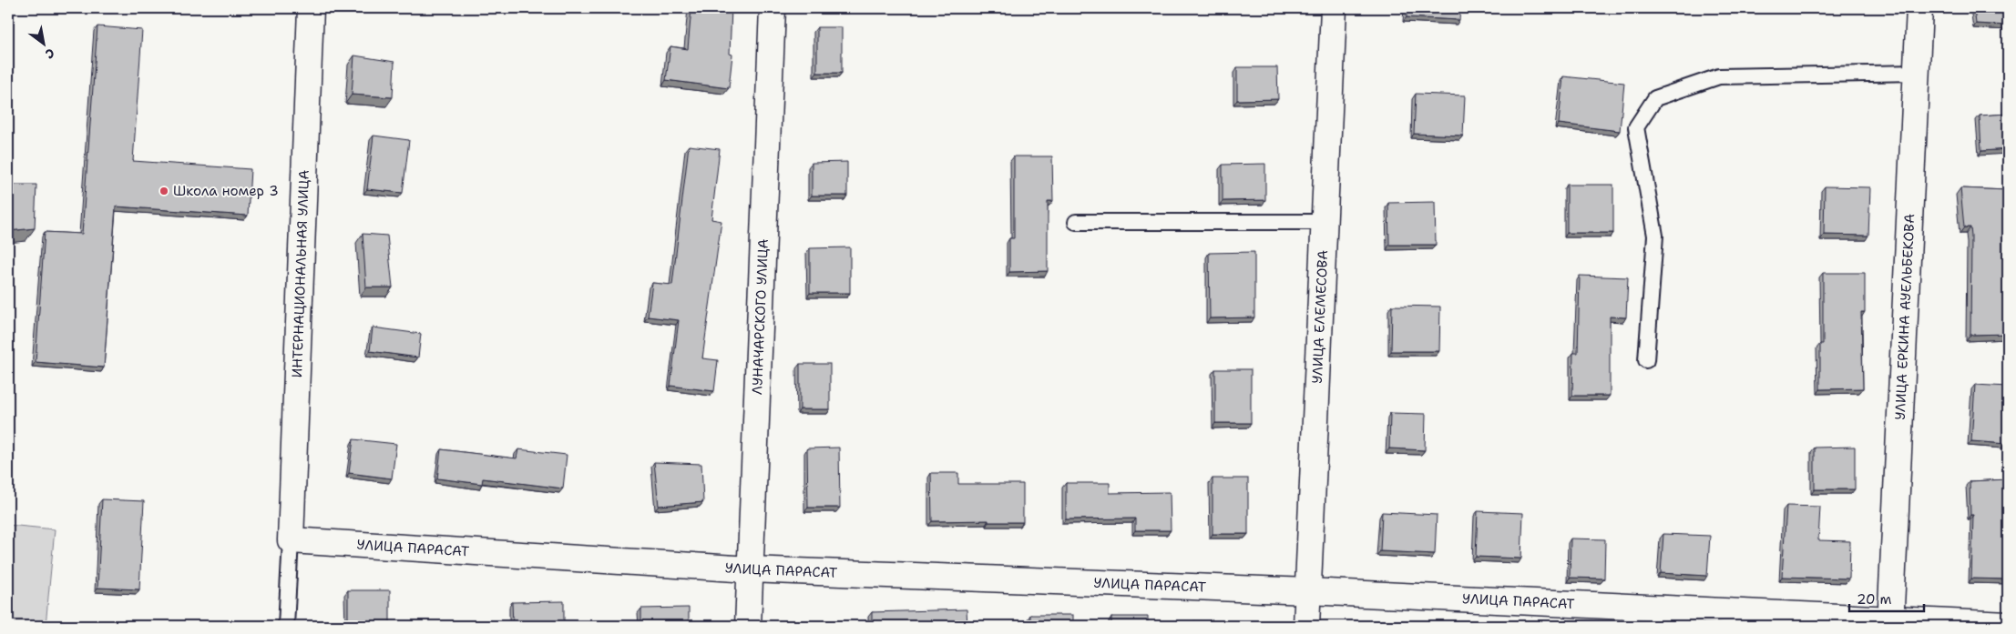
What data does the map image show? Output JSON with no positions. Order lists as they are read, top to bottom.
{
  "streets": {
    "street": [
      "ИНТЕРНАЦИОНАЛЬНАЯ УЛИЦА",
      "ЛУНАЧАРСКОГО УЛИЦА",
      "УЛИЦА ЕЛЕМЕСОВА",
      "УЛИЦА ЕРКИНА АУЕЛЬБЕКОВА",
      "УЛИЦА ПАРАСАТ"
    ]
  },
  "crossings": [
    ["ИНТЕРНАЦИОНАЛЬНАЯ УЛИЦА", "УЛИЦА ПАРАСАТ"],
    ["ЛУНАЧАРСКОГО УЛИЦА", "УЛИЦА ПАРАСАТ"],
    ["УЛИЦА ЕЛЕМЕСОВА", "УЛИЦА ПАРАСАТ"],
    ["УЛИЦА ЕРКИНА АУЕЛЬБЕКОВА", "УЛИЦА ПАРАСАТ"]
  ],
  "places": ["Школа номер 3"],
  "scale_bar": "20 m",
  "north": "bottom right"
}
